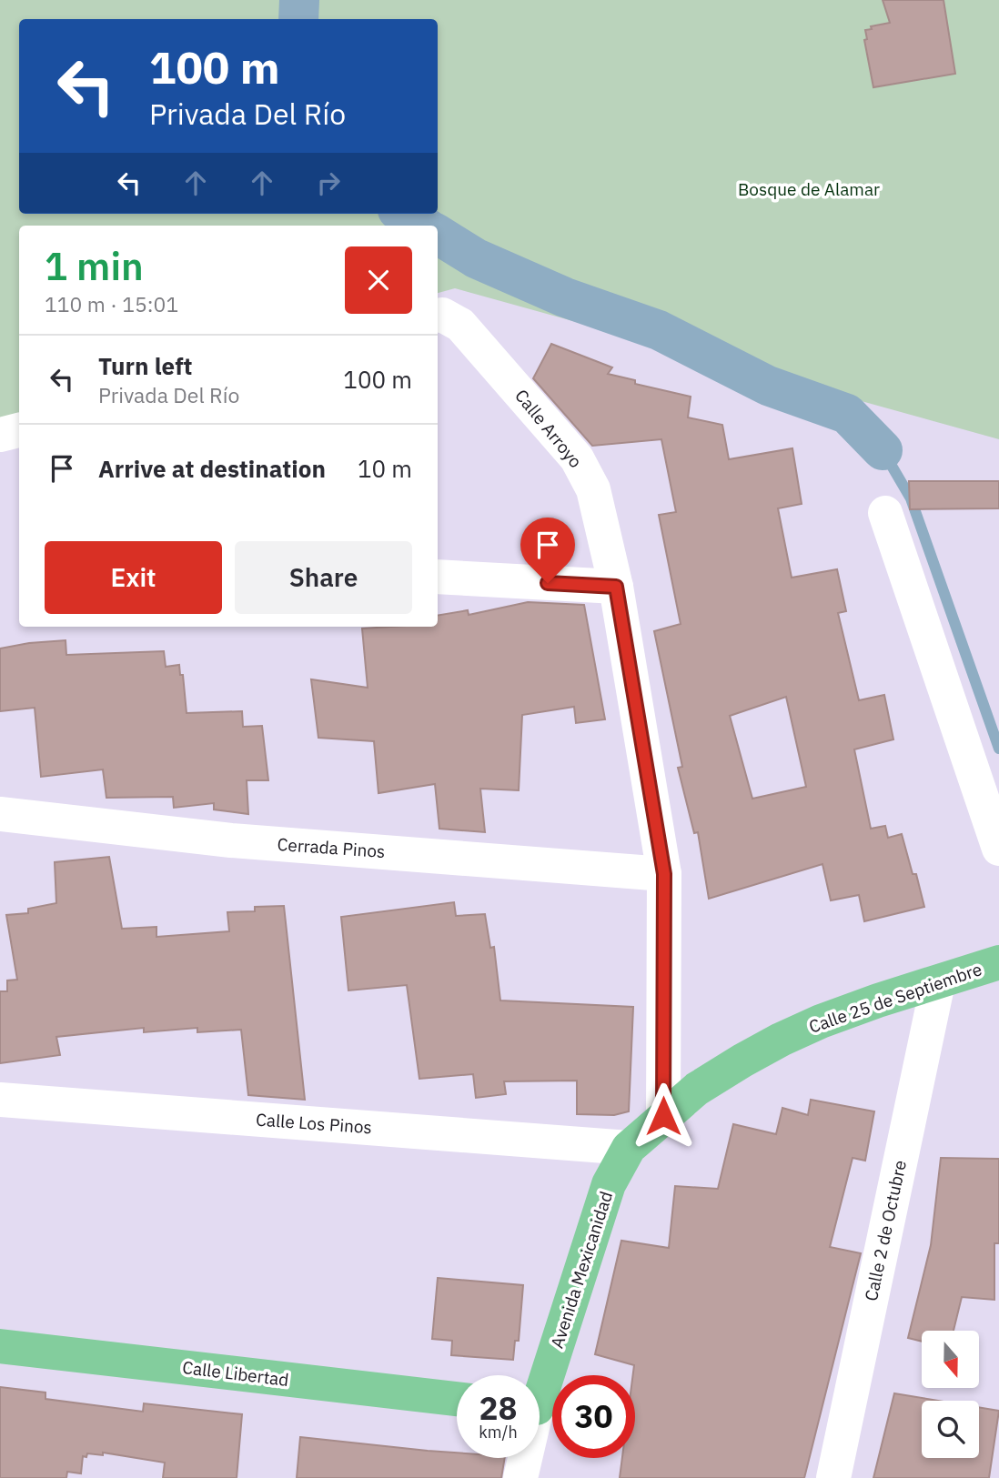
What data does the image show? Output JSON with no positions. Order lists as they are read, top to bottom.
{
  "streets": {
    "main road": ["Calle 25 de Septiembre", "Avenida Mexicanidad", "Calle Libertad"],
    "street": [
      "Calle Arroyo",
      "Cerrada Pinos",
      "Calle Los Pinos",
      "Calle 2 de Octubre"
    ]
  },
  "crossings": [
    ["Calle Arroyo", "Cerrada Pinos"],
    ["Calle Arroyo", "Calle 25 de Septiembre"],
    ["Calle Arroyo", "Avenida Mexicanidad"],
    ["Calle 25 de Septiembre", "Calle 2 de Octubre"],
    ["Calle 25 de Septiembre", "Avenida Mexicanidad"],
    ["Calle Los Pinos", "Avenida Mexicanidad"]
  ],
  "parks": ["Bosque de Alamar"],
  "north": "bottom",
  "page": {
    "turn": ["100 m", "Privada Del Río"],
    "heading": ["1 min", "110 m · 15:01"],
    "list": [
      {
        "name": "Turn left",
        "note": "Privada Del Río",
        "value": "100 m"
      },
      {
        "name": "Arrive at destination",
        "value": "10 m"
      }
    ],
    "buttons": ["Exit", "Share"],
    "speed": "28 km/h",
    "limit": "30"
  }
}
